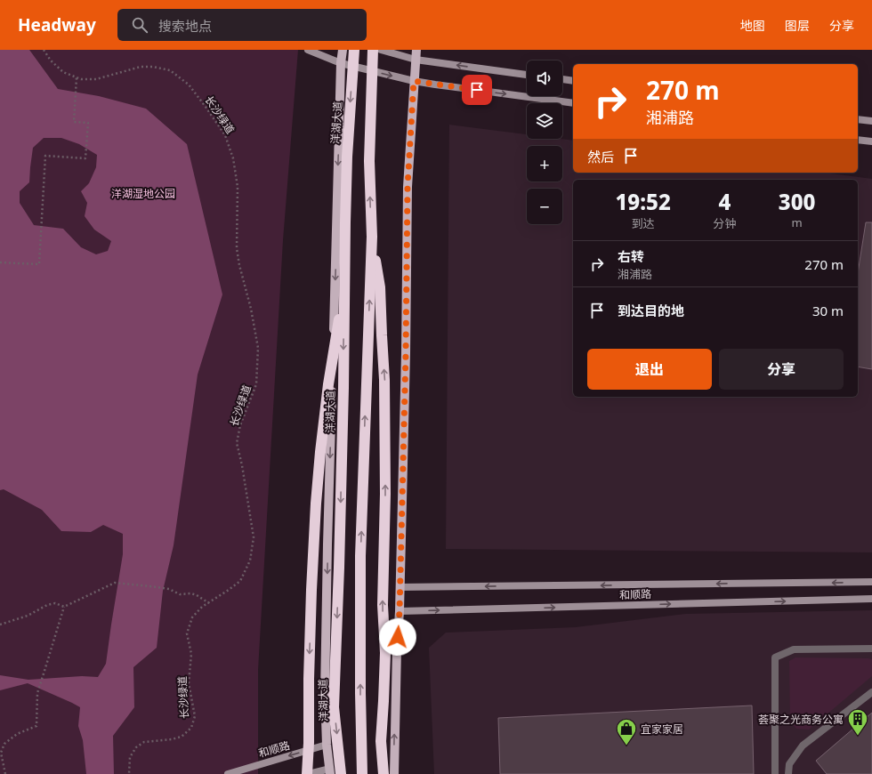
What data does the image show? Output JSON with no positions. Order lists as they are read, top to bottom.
{
  "streets": {
    "highway": ["洋湖大道"],
    "main road": ["和顺路"],
    "path": ["长沙绿道"]
  },
  "parks": ["洋湖湿地公园"],
  "places": {
    "building": ["荟聚之光商务公寓"],
    "shop": ["宜家家居"]
  },
  "page": {
    "header": "Headway",
    "search": "搜索地点",
    "nav": ["地图", "图层", "分享"],
    "map_buttons": ["+", "−"],
    "turn": ["270 m", "湘浦路"],
    "then": "然后",
    "eta": [
      "19:52",
      "到达",
      "4",
      "分钟",
      "300",
      "m"
    ],
    "list": [
      {
        "name": "右转",
        "note": "湘浦路",
        "value": "270 m"
      },
      {
        "name": "到达目的地",
        "value": "30 m"
      }
    ],
    "buttons": ["退出", "分享"]
  }
}
